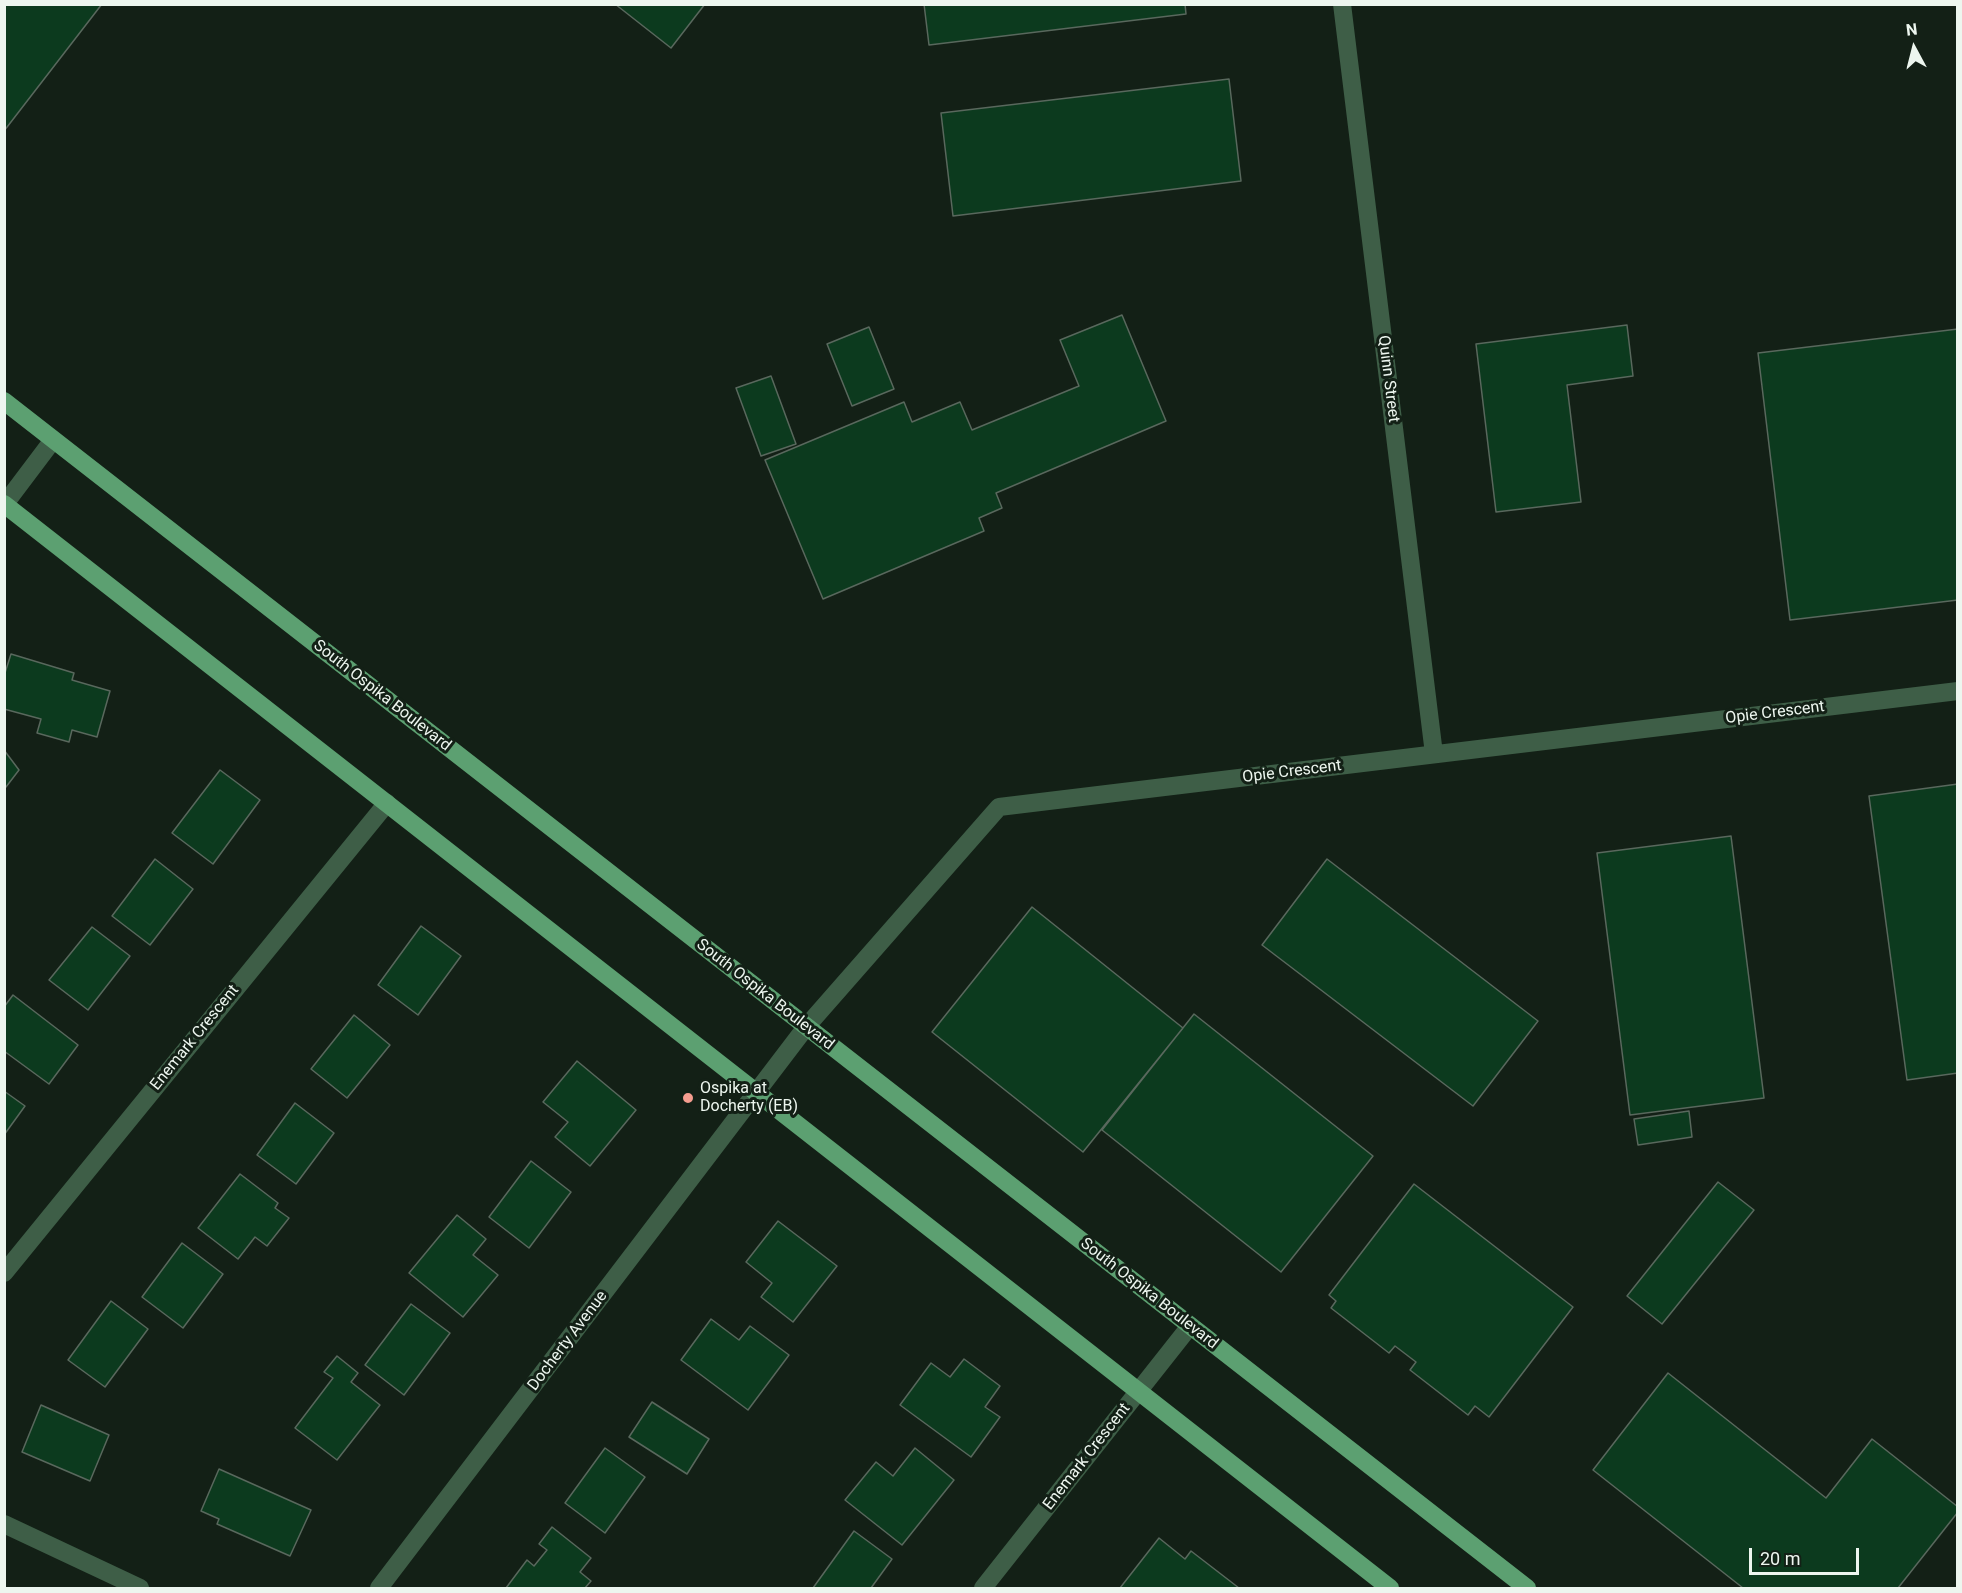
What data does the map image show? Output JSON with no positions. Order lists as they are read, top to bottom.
{
  "streets": {
    "main road": ["South Ospika Boulevard"],
    "street": [
      "Quinn Street",
      "Opie Crescent",
      "Enemark Crescent",
      "Docherty Avenue"
    ]
  },
  "crossings": [
    ["Quinn Street", "Opie Crescent"],
    ["South Ospika Boulevard", "Opie Crescent"],
    ["South Ospika Boulevard", "Enemark Crescent"],
    ["Opie Crescent", "Docherty Avenue"]
  ],
  "places": ["Ospika at Docherty (EB)"],
  "scale_bar": "20 m",
  "north": "top"
}
